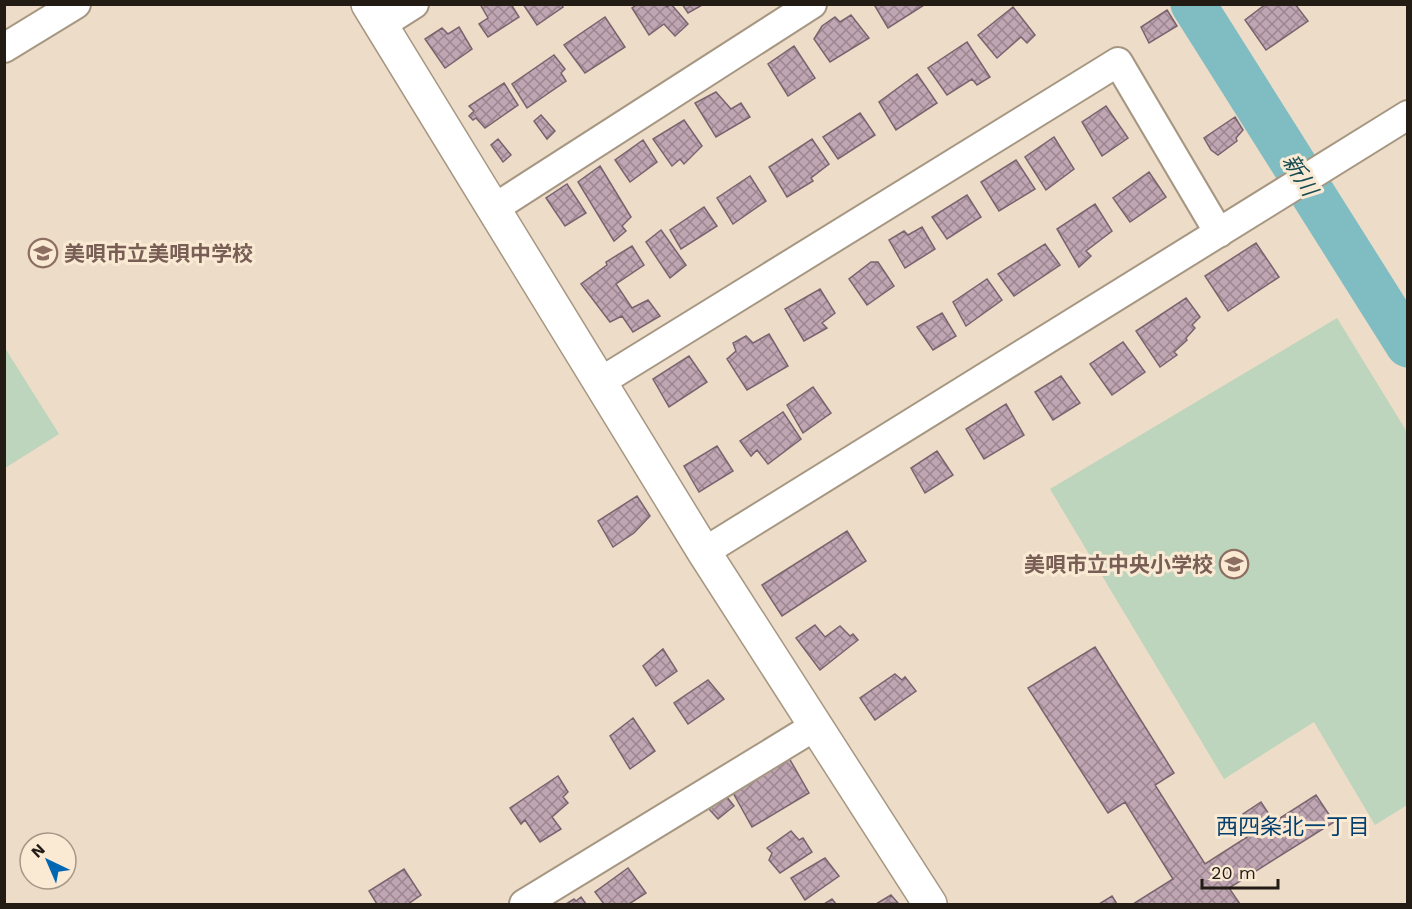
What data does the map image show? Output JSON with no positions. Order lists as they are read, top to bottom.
{
  "districts": ["西四条北一丁目"],
  "water": ["新川"],
  "places": {
    "school or university": ["美唄市立美唄中学校", "美唄市立中央小学校"]
  },
  "scale_bar": "20 m",
  "north": "top left"
}
